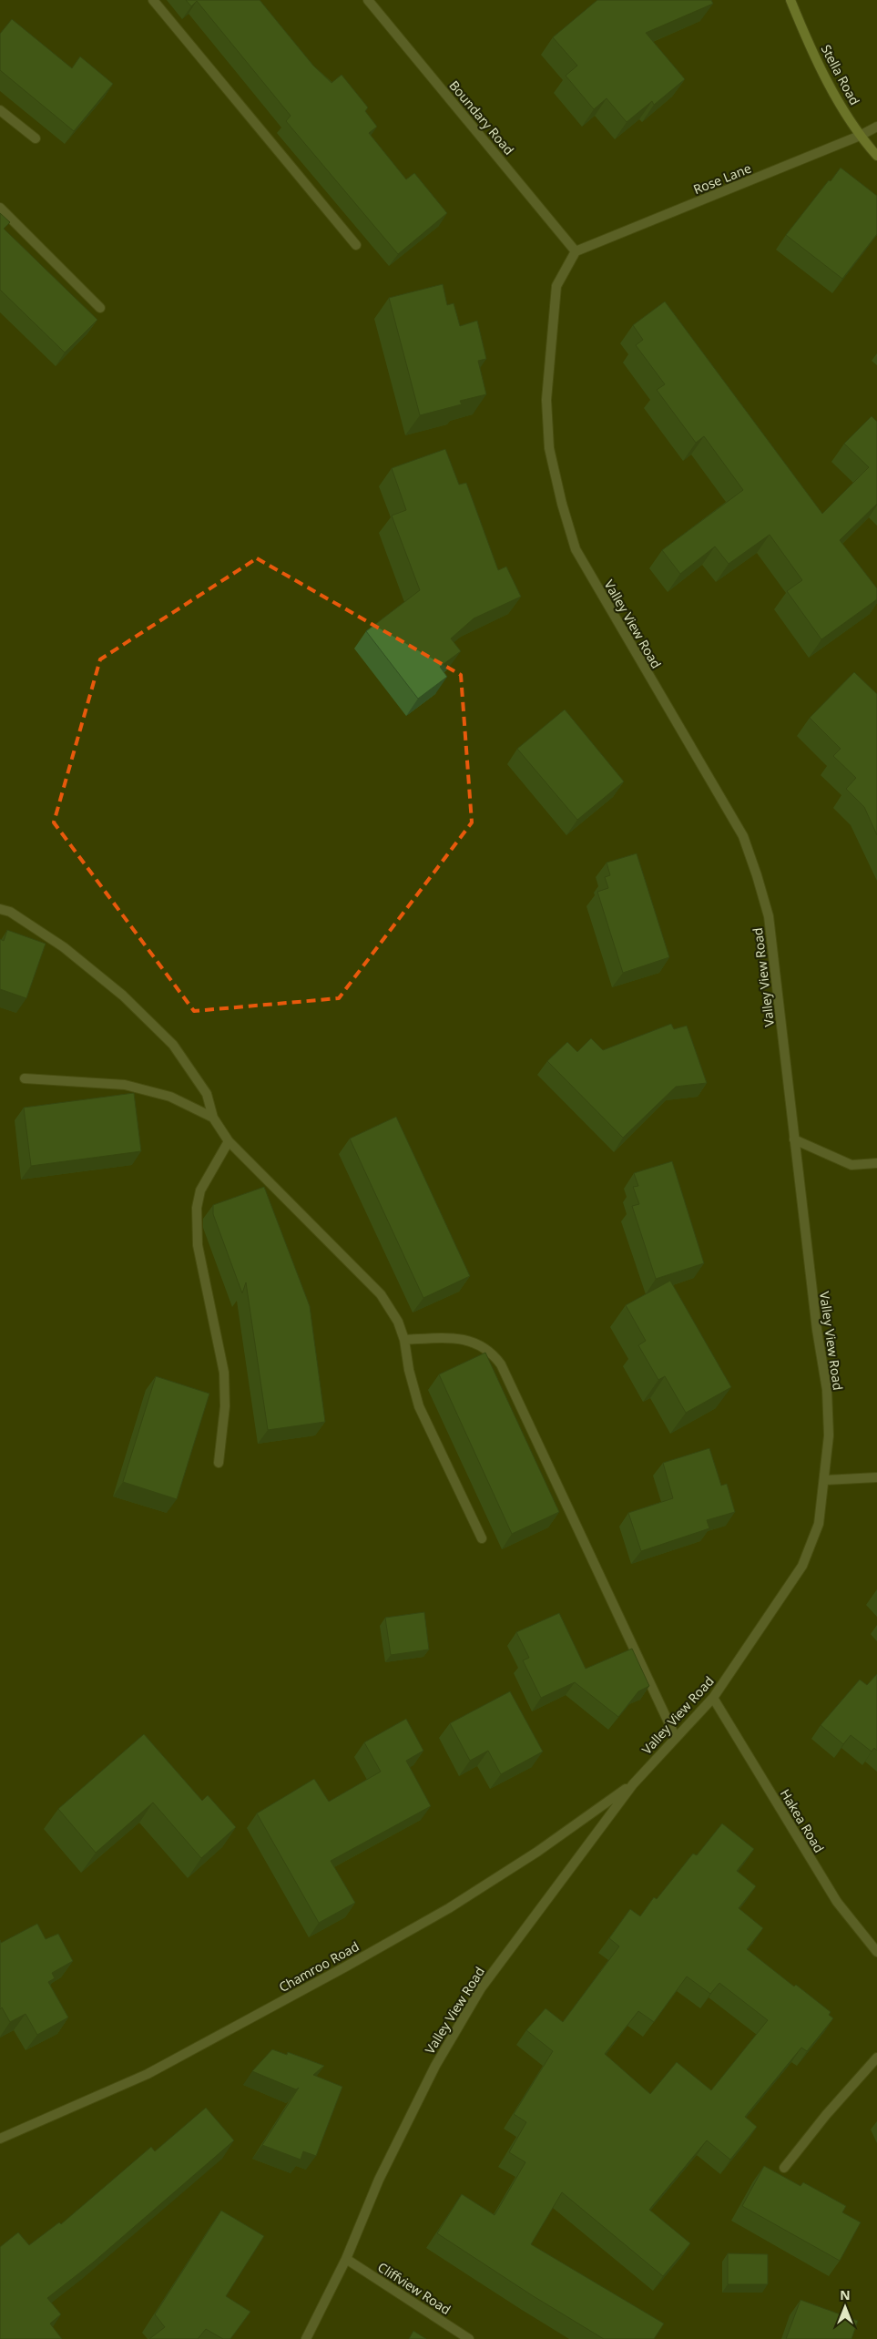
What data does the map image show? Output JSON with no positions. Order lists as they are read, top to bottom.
{
  "streets": {
    "main road": ["Stella Road"],
    "street": [
      "Boundary Road",
      "Rose Lane",
      "Valley View Road",
      "Hakea Road",
      "Chamroo Road",
      "Cliffview Road"
    ]
  },
  "crossings": [
    ["Stella Road", "Rose Lane"],
    ["Boundary Road", "Rose Lane"],
    ["Boundary Road", "Valley View Road"],
    ["Rose Lane", "Valley View Road"],
    ["Valley View Road", "Hakea Road"],
    ["Valley View Road", "Chamroo Road"],
    ["Valley View Road", "Cliffview Road"]
  ],
  "north": "top"
}
